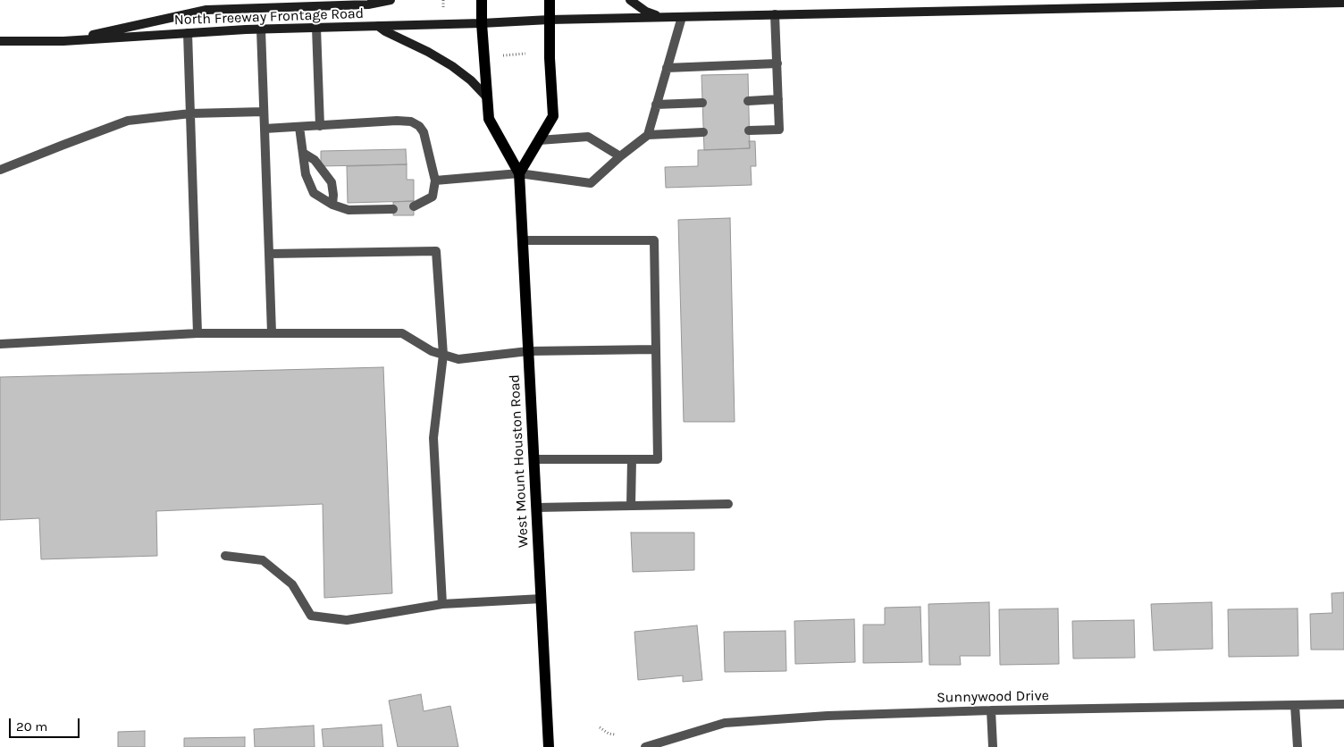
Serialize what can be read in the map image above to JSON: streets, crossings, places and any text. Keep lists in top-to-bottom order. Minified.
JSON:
{"streets":{"main road":["North Freeway Frontage Road","West Mount Houston Road"],"street":["Sunnywood Drive"]},"crossings":[["North Freeway Frontage Road","West Mount Houston Road"]],"scale_bar":"20 m"}
